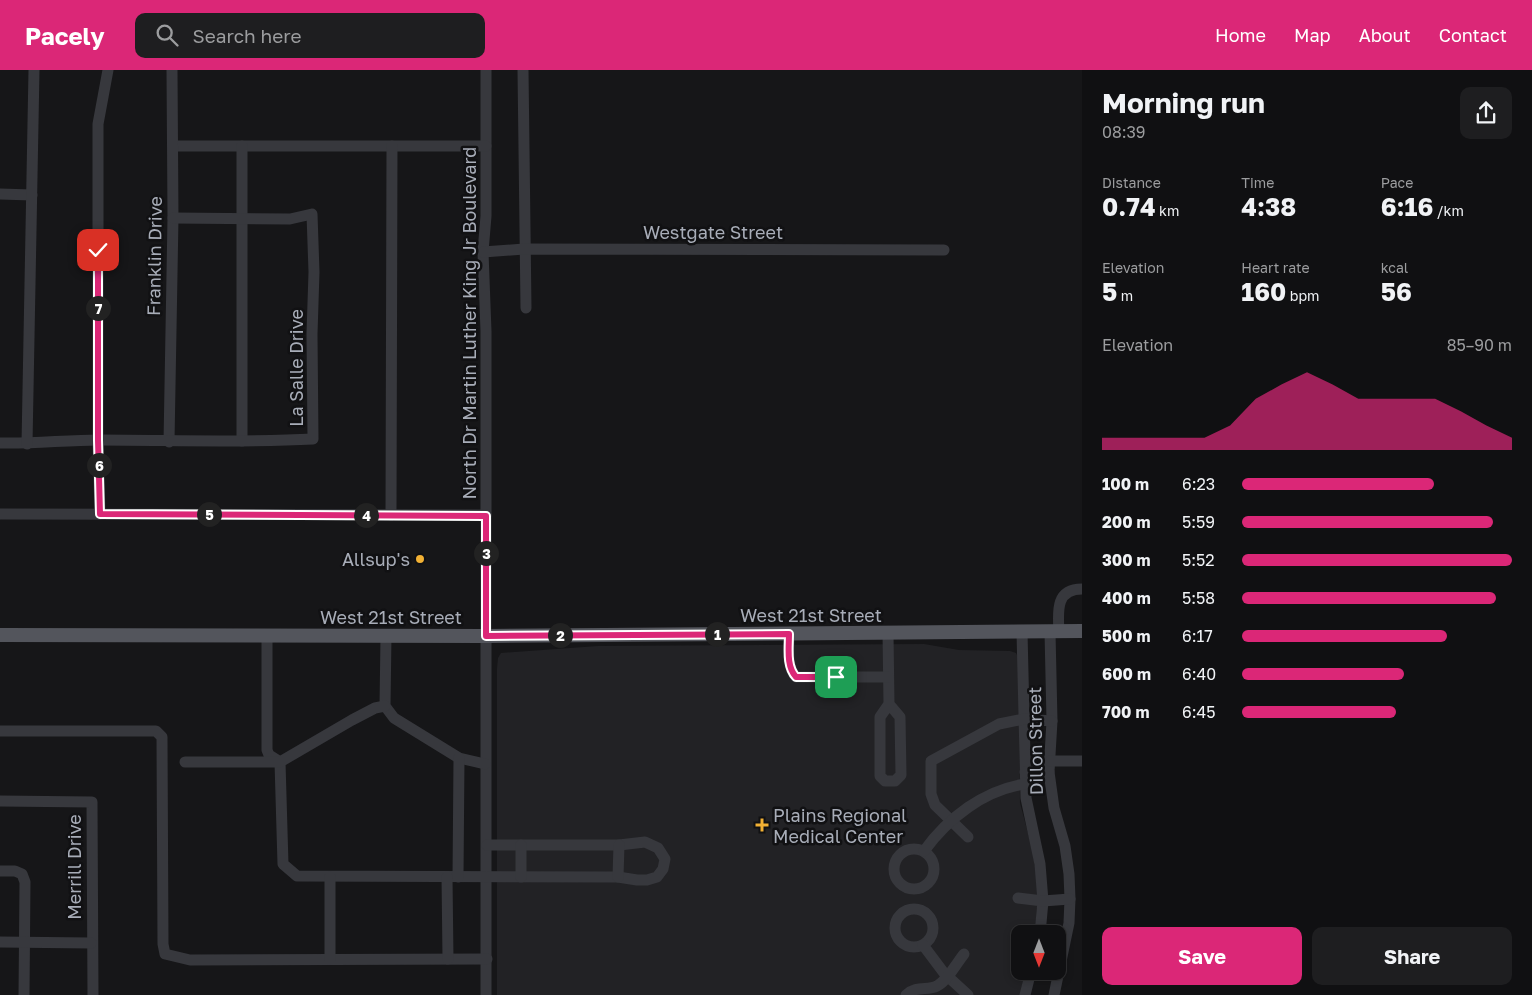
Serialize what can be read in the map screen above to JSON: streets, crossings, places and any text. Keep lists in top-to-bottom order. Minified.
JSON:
{"streets":{"main road":["West 21st Street"],"street":["Westgate Street","Franklin Drive","North Dr Martin Luther King Jr Boulevard","La Salle Drive","Dillon Street","Merrill Drive"]},"crossings":[["Westgate Street","North Dr Martin Luther King Jr Boulevard"],["Franklin Drive","La Salle Drive"],["North Dr Martin Luther King Jr Boulevard","West 21st Street"],["West 21st Street","Dillon Street"]],"places":{"other":["Allsup's"],"health":["Plains Regional Medical Center"]},"north":"bottom","page":{"header":"Pacely","search":"Search here","nav":["Home","Map","About","Contact"],"heading":["Morning run","08:39"],"stats":[["Distance","0.74 km"],["Time","4:38"],["Pace","6:16 /km"],["Elevation","5 m"],["Heart rate","160 bpm"],["kcal","56"]],"pins":["7","6","5","4","3","1","2"],"chart":["Elevation","85–90 m"],"list":[{"name":"100 m","note":"6:23"},{"name":"200 m","note":"5:59"},{"name":"300 m","note":"5:52"},{"name":"400 m","note":"5:58"},{"name":"500 m","note":"6:17"},{"name":"600 m","note":"6:40"},{"name":"700 m","note":"6:45"}],"buttons":["Save","Share"]}}
